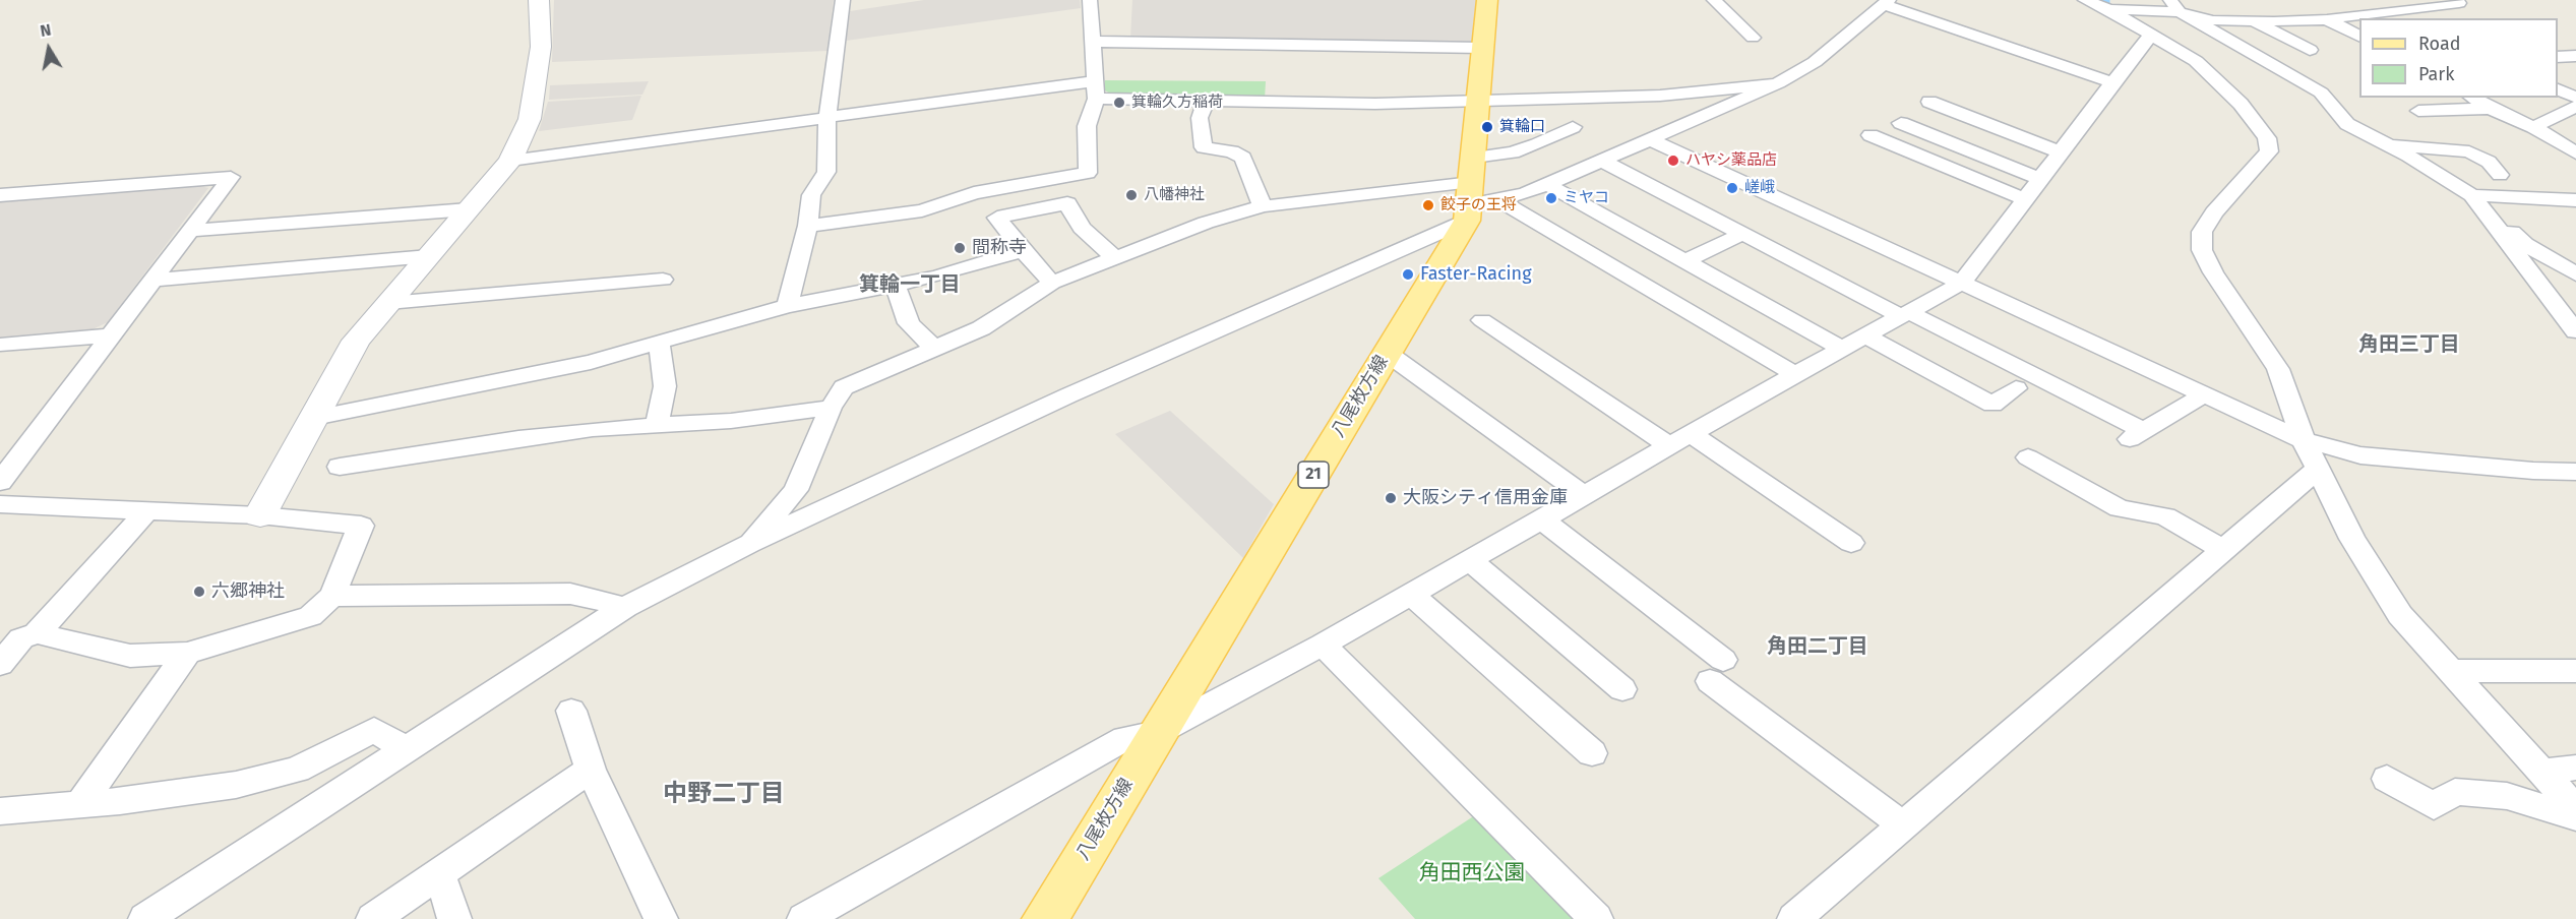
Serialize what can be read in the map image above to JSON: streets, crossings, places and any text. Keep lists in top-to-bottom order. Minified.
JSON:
{"streets":{"main road":["八尾枚方線","21"]},"districts":["箕輪一丁目","角田三丁目","角田二丁目","中野二丁目"],"parks":["角田西公園"],"places":["箕輪久方稲荷","箕輪口","ハヤシ薬品店","嵯峨","八幡神社","ミヤコ","餃子の王将","間称寺","Faster-Racing","大阪シティ信用金庫","六郷神社"],"legend":["Road","Park"],"north":"top"}
